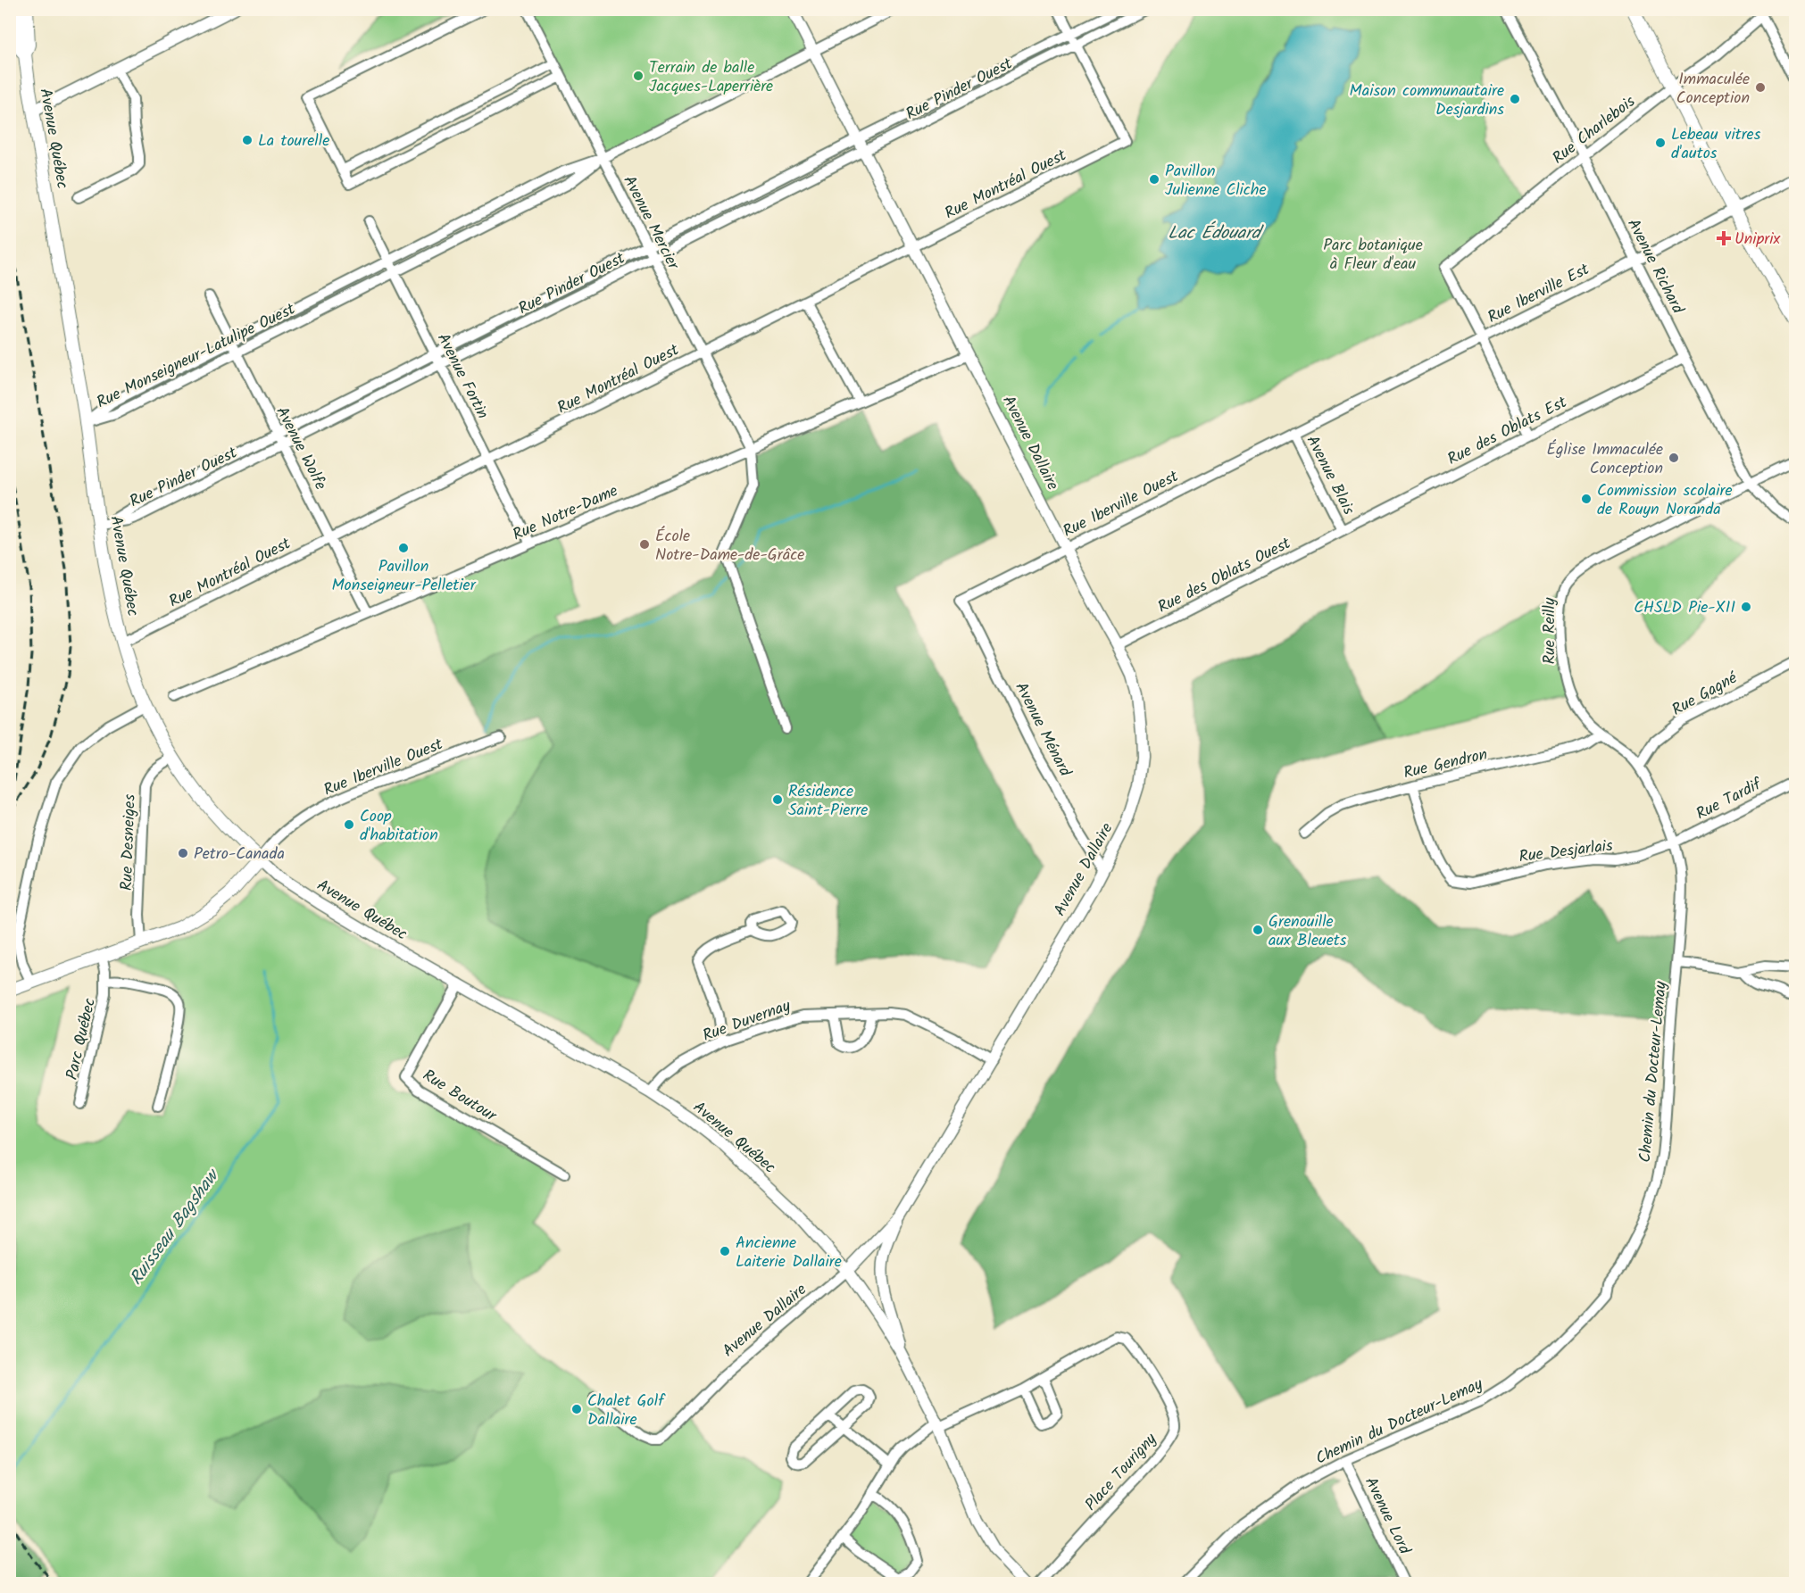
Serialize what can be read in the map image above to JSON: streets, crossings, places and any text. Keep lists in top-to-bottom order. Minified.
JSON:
{"streets":{"main road":["Avenue Québec"],"street":["Rue Pinder Ouest","Rue Charlebois","Rue Montréal Ouest","Avenue Mercier","Avenue Richard","Rue Iberville Est","Rue Monseigneur-Latulipe Ouest","Avenue Fortin","Rue des Oblats Est","Avenue Dallaire","Avenue Wolfe","Avenue Blais","Rue Iberville Ouest","Rue Notre-Dame","Rue des Oblats Ouest","Rue Reilly","Rue Gagné","Avenue Ménard","Rue Gendron","Rue Tardif","Rue Desneiges","Rue Desjarlais","Rue Duvernay","Parc Québec","Chemin du Docteur-Lemay","Rue Boutour","Place Tourigny","Avenue Lord"]},"crossings":[["Rue Pinder Ouest","Avenue Québec"],["Rue Pinder Ouest","Rue Montréal Ouest"],["Rue Pinder Ouest","Avenue Mercier"],["Rue Pinder Ouest","Avenue Fortin"],["Rue Pinder Ouest","Avenue Dallaire"],["Rue Pinder Ouest","Avenue Wolfe"],["Rue Charlebois","Avenue Richard"],["Rue Charlebois","Rue Iberville Est"],["Avenue Québec","Rue Montréal Ouest"],["Avenue Québec","Rue Monseigneur-Latulipe Ouest"],["Avenue Québec","Avenue Dallaire"],["Avenue Québec","Rue Iberville Ouest"],["Avenue Québec","Rue Desneiges"],["Avenue Québec","Rue Duvernay"],["Avenue Québec","Rue Boutour"],["Avenue Québec","Place Tourigny"],["Rue Montréal Ouest","Avenue Mercier"],["Rue Montréal Ouest","Avenue Fortin"],["Rue Montréal Ouest","Avenue Dallaire"],["Rue Montréal Ouest","Avenue Wolfe"],["Avenue Mercier","Rue Monseigneur-Latulipe Ouest"],["Avenue Mercier","Rue Notre-Dame"],["Avenue Richard","Rue Iberville Est"],["Avenue Richard","Rue des Oblats Est"],["Avenue Richard","Rue Reilly"],["Rue Iberville Est","Avenue Blais"],["Rue Iberville Est","Rue Iberville Ouest"],["Rue Monseigneur-Latulipe Ouest","Avenue Fortin"],["Rue Monseigneur-Latulipe Ouest","Avenue Dallaire"],["Rue Monseigneur-Latulipe Ouest","Avenue Wolfe"],["Avenue Fortin","Rue Notre-Dame"],["Rue des Oblats Est","Avenue Blais"],["Rue des Oblats Est","Rue des Oblats Ouest"],["Avenue Dallaire","Rue Iberville Ouest"],["Avenue Dallaire","Rue Notre-Dame"],["Avenue Dallaire","Rue des Oblats Ouest"],["Avenue Dallaire","Avenue Ménard"],["Avenue Dallaire","Rue Duvernay"],["Avenue Wolfe","Rue Notre-Dame"],["Avenue Blais","Rue Iberville Ouest"],["Avenue Blais","Rue des Oblats Ouest"],["Rue Iberville Ouest","Avenue Ménard"],["Rue Reilly","Rue Gendron"],["Rue Reilly","Chemin du Docteur-Lemay"],["Rue Gagné","Chemin du Docteur-Lemay"],["Rue Gendron","Rue Desjarlais"],["Rue Gendron","Chemin du Docteur-Lemay"],["Rue Tardif","Rue Desjarlais"],["Rue Tardif","Chemin du Docteur-Lemay"],["Rue Desjarlais","Chemin du Docteur-Lemay"],["Chemin du Docteur-Lemay","Avenue Lord"]],"water":["Lac Édouard","Ruisseau Bagshaw"],"parks":["Parc botanique à Fleur d'eau"],"places":{"other":["Terrain de balle Jacques-Laperrière","Immaculée Conception","Maison communautaire Desjardins","La tourelle","Lebeau vitres d'autos","Pavillon Julienne Cliche","Église Immaculée Conception","Commission scolaire de Rouyn Noranda","École Notre-Dame-de-Grâce","Pavillon Monseigneur-Pelletier","CHSLD Pie-XII","Résidence Saint-Pierre","Coop d'habitation","Petro-Canada","Grenouille aux Bleuets","Ancienne Laiterie Dallaire","Chalet Golf Dallaire"],"health":["Uniprix"]}}
